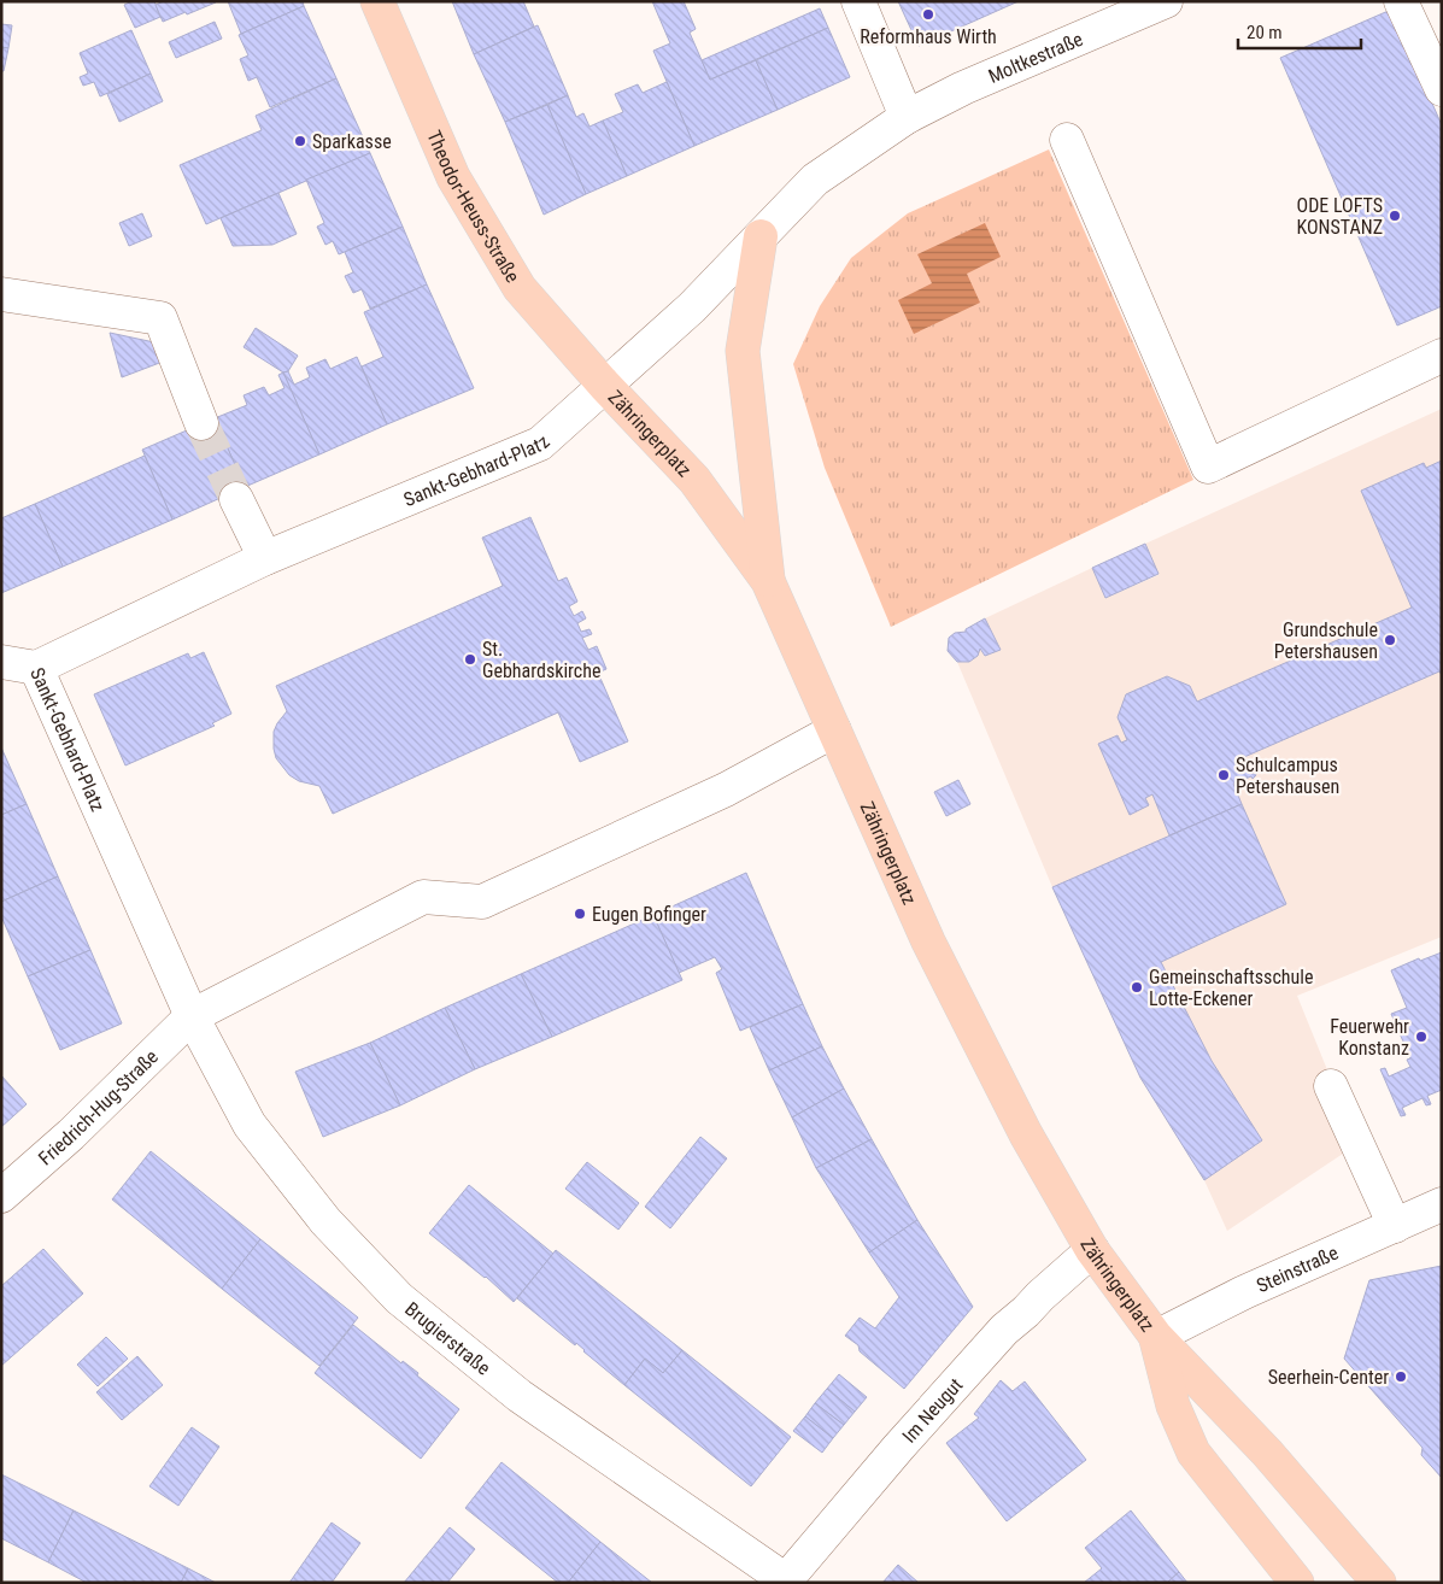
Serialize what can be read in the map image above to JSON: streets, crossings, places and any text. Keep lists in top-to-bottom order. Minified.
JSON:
{"streets":{"main road":["Theodor-Heuss-Straße","Zähringerplatz"],"street":["Moltkestraße","Sankt-Gebhard-Platz","Friedrich-Hug-Straße","Steinstraße","Brugierstraße","Im Neugut"]},"crossings":[["Moltkestraße","Sankt-Gebhard-Platz"],["Theodor-Heuss-Straße","Zähringerplatz"],["Theodor-Heuss-Straße","Sankt-Gebhard-Platz"],["Zähringerplatz","Sankt-Gebhard-Platz"],["Zähringerplatz","Steinstraße"],["Zähringerplatz","Im Neugut"],["Sankt-Gebhard-Platz","Friedrich-Hug-Straße"],["Sankt-Gebhard-Platz","Brugierstraße"],["Friedrich-Hug-Straße","Brugierstraße"],["Brugierstraße","Im Neugut"]],"places":["Reformhaus Wirth","Sparkasse","ODE LOFTS KONSTANZ","Grundschule Petershausen","St. Gebhardskirche","Schulcampus Petershausen","Eugen Bofinger","Gemeinschaftsschule Lotte-Eckener","Feuerwehr Konstanz","Seerhein-Center"],"scale_bar":"20 m"}
